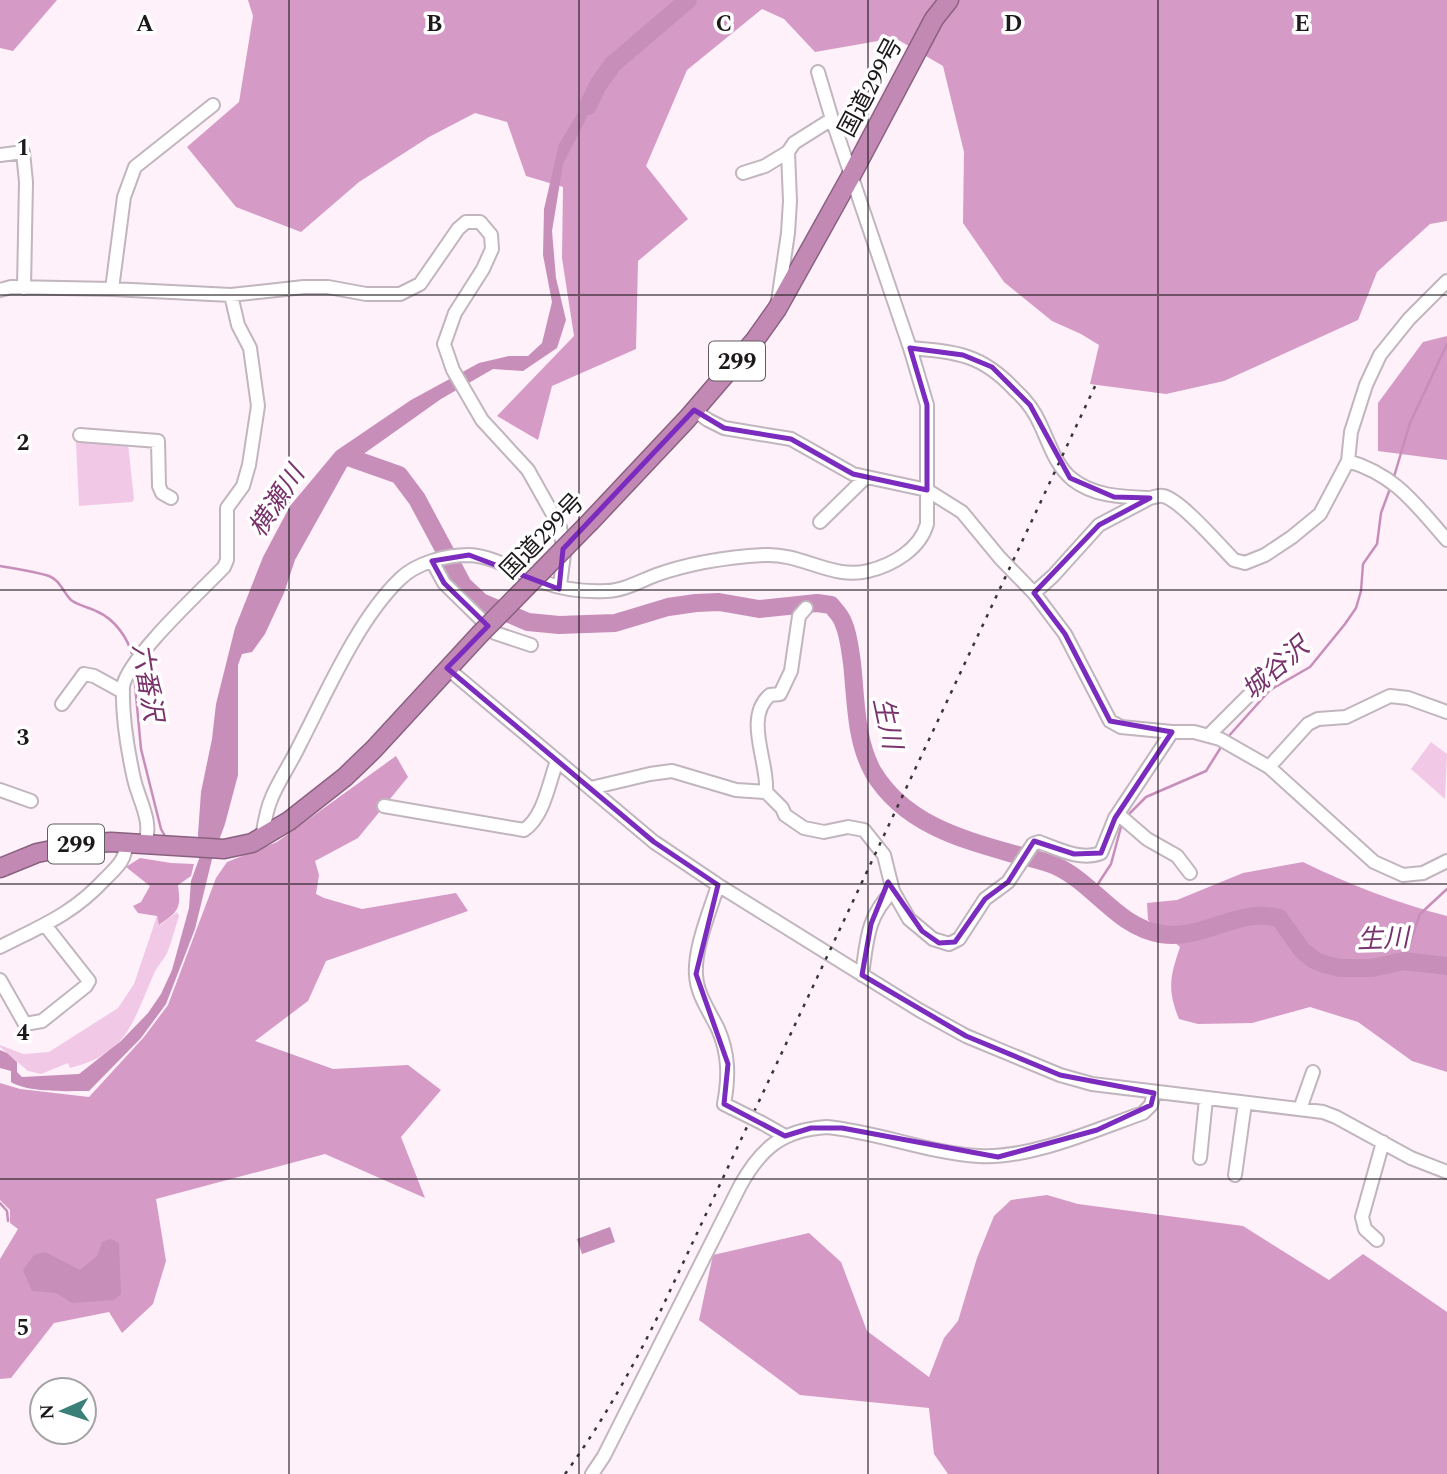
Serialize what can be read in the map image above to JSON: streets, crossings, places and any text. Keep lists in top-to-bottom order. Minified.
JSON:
{"streets":{"highway":["国道299号","299"]},"water":["横瀬川","城谷沢","六番沢","生川"],"north":"left","grid":{"columns":["A","B","C","D","E"],"rows":["1","2","3","4","5"]}}
